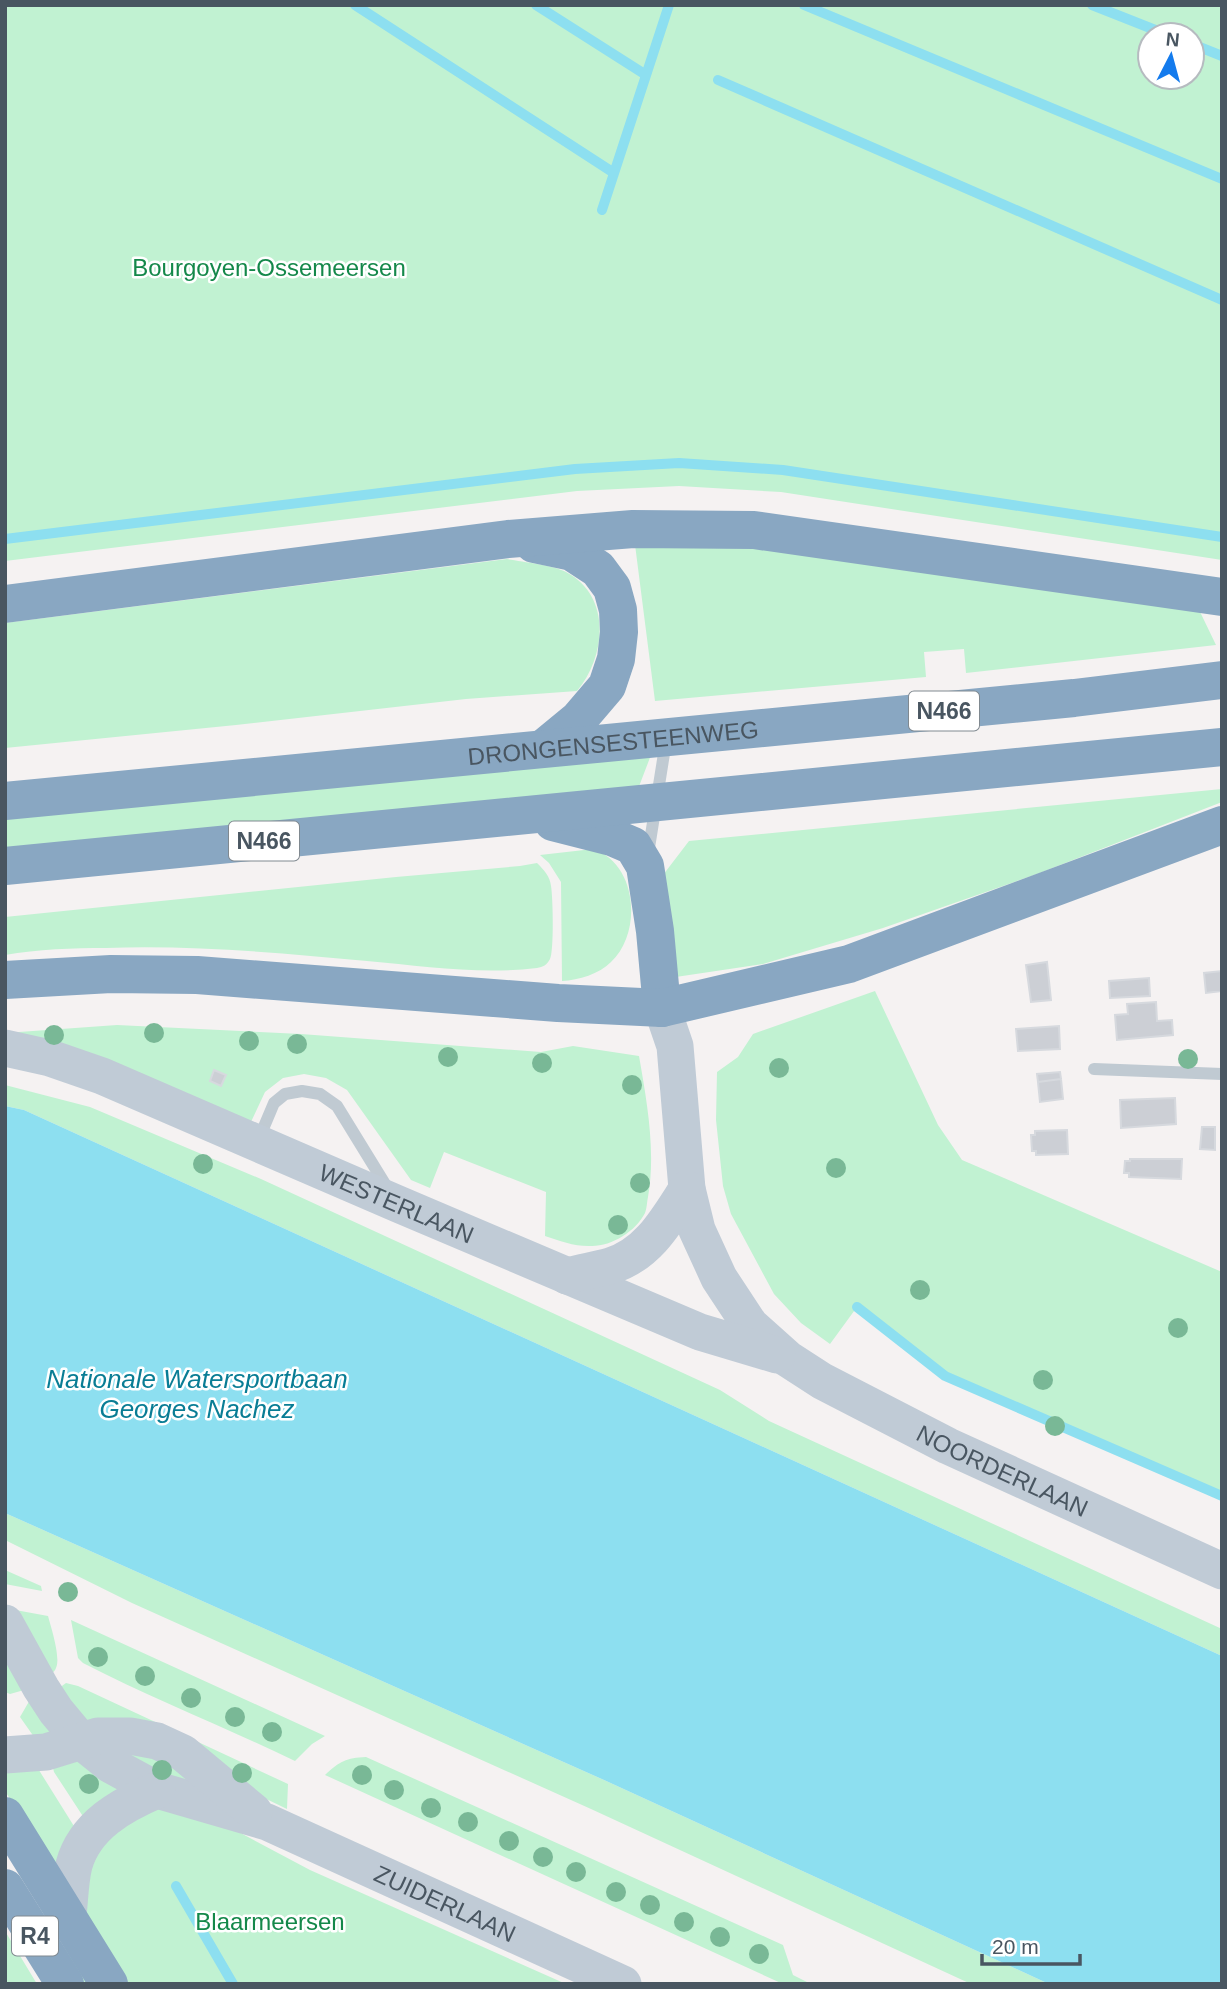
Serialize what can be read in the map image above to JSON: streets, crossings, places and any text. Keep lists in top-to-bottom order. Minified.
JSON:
{"streets":{"highway":["N466","DRONGENSESTEENWEG","R4"],"street":["WESTERLAAN","NOORDERLAAN","ZUIDERLAAN"]},"crossings":[["WESTERLAAN","NOORDERLAAN"]],"water":["Nationale Watersportbaan Georges Nachez"],"parks":["Bourgoyen-Ossemeersen","Blaarmeersen"],"scale_bar":"20 m","north":"top"}
